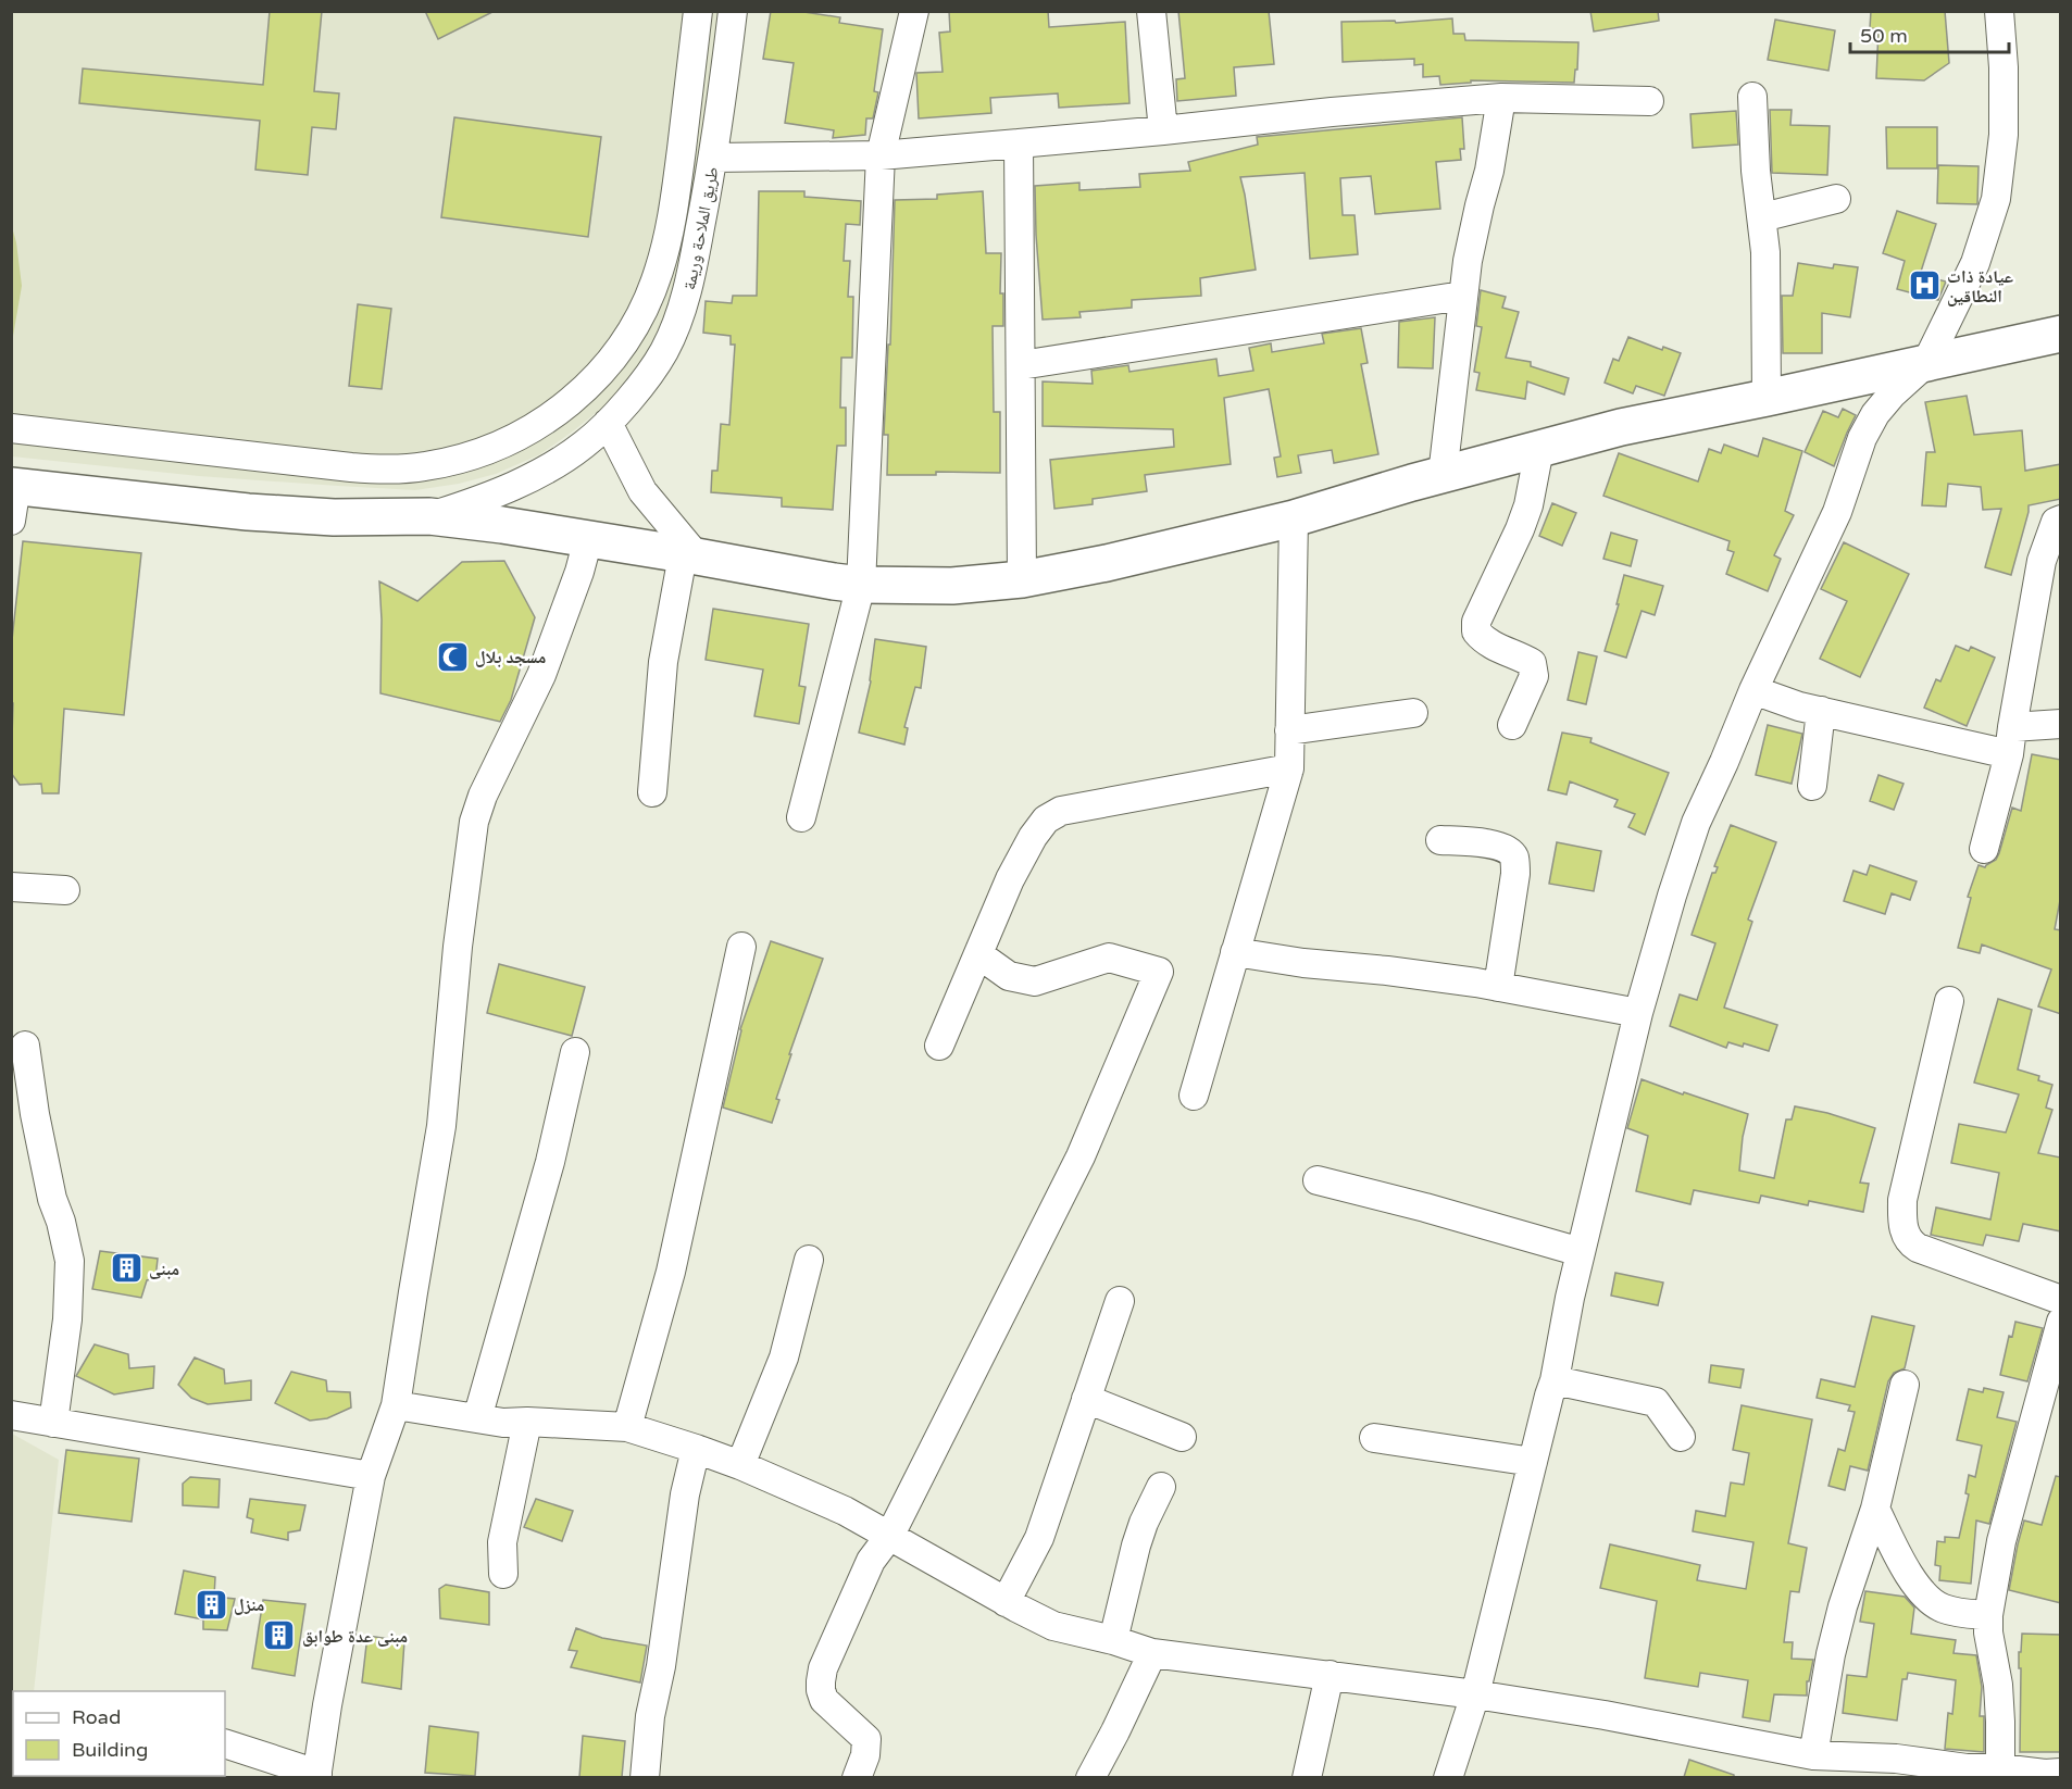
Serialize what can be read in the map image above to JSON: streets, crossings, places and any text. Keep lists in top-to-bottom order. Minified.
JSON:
{"streets":{"street":["طريق الملاحة وريمة"]},"places":{"hospital":["عيادة ذات النطاقين"],"mosque":["مسجد بلال"],"building":["مبنى","منزل","مبنى عدة طوابق"]},"legend":["Road","Building"],"scale_bar":"50 m"}
